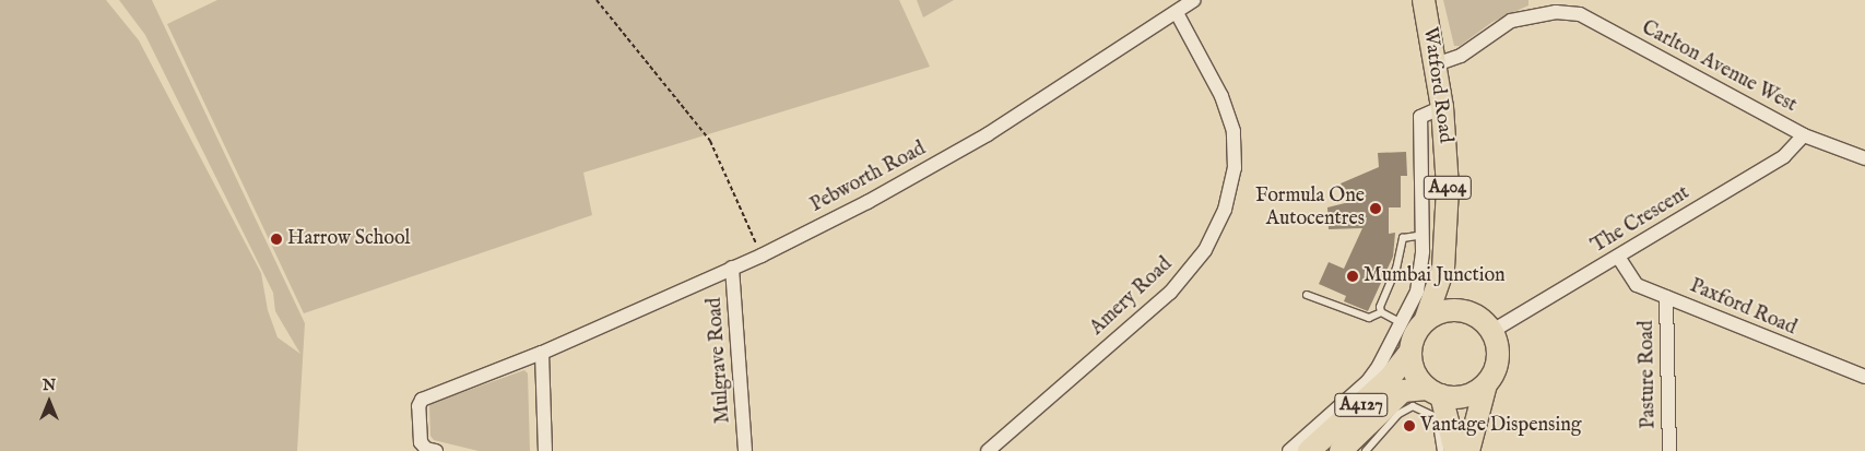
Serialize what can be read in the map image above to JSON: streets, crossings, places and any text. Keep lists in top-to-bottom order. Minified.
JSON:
{"streets":{"main road":["Watford Road","A404","A4127"],"street":["Carlton Avenue West","Pebworth Road","The Crescent","Amery Road","Paxford Road","Mulgrave Road","Pasture Road"]},"crossings":[["Carlton Avenue West","Watford Road"],["Carlton Avenue West","The Crescent"],["Watford Road","The Crescent"],["Watford Road","A4127"],["Pebworth Road","Amery Road"],["Pebworth Road","Mulgrave Road"],["The Crescent","Paxford Road"],["The Crescent","A4127"],["Paxford Road","Pasture Road"]],"places":["Formula One Autocentres","Harrow School","Mumbai Junction","Vantage Dispensing"],"north":"top"}
